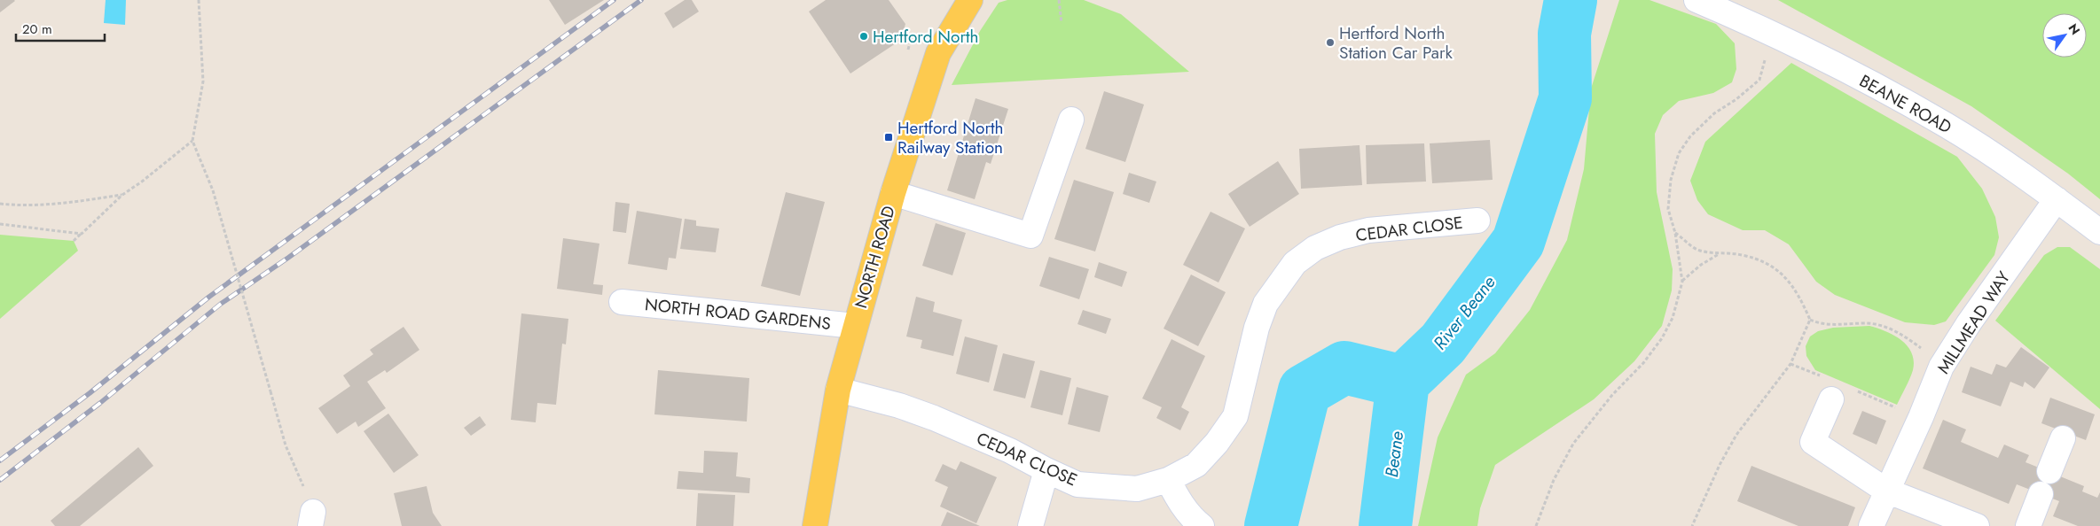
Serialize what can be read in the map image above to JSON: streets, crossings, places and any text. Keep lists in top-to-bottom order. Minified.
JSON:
{"streets":{"main road":["NORTH ROAD"],"street":["BEANE ROAD","CEDAR CLOSE","NORTH ROAD GARDENS","MILLMEAD WAY"]},"crossings":[["BEANE ROAD","MILLMEAD WAY"],["CEDAR CLOSE","NORTH ROAD"],["NORTH ROAD","NORTH ROAD GARDENS"]],"water":["River Beane","Beane"],"places":{"other":["Hertford North","Hertford North Station Car Park"],"transit":["Hertford North Railway Station"]},"scale_bar":"20 m","north":"top right"}
